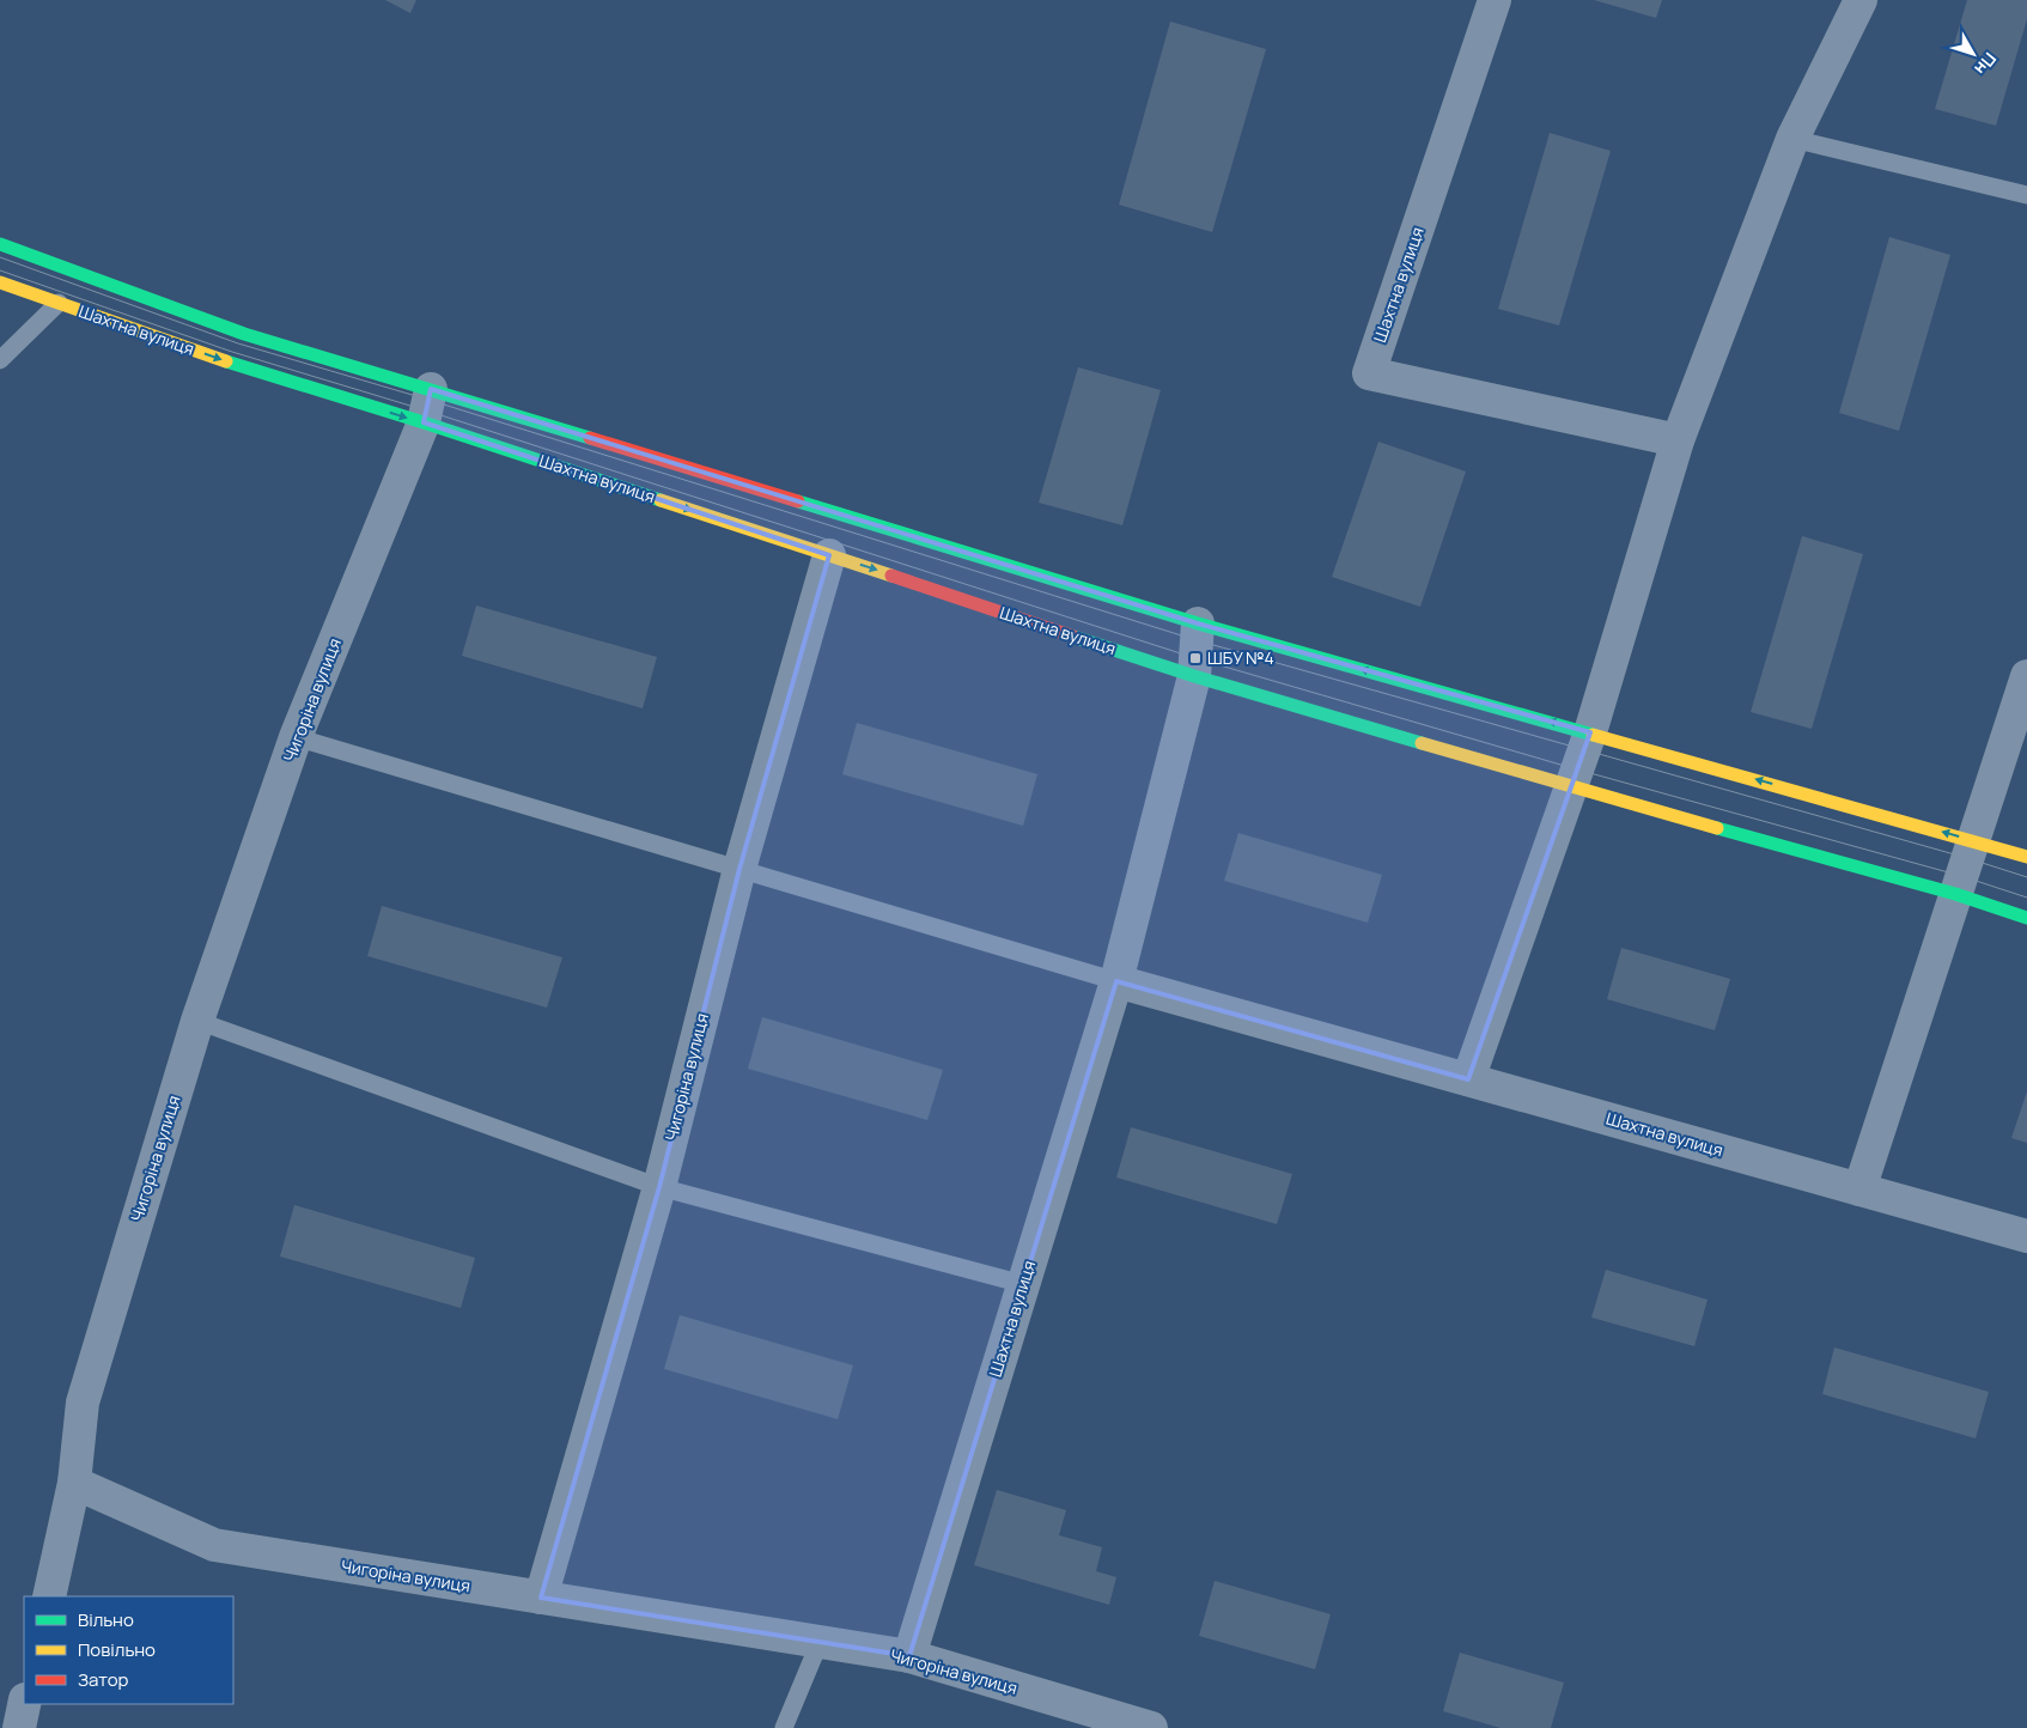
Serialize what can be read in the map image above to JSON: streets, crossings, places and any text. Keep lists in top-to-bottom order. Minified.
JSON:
{"streets":{"main road":["Шахтна вулиця"],"street":["Чигоріна вулиця"]},"crossings":[["Шахтна вулиця","Чигоріна вулиця"]],"places":{"transit":["ШБУ №4"]},"legend":["Вільно","Повільно","Затор"],"north":"bottom right"}
